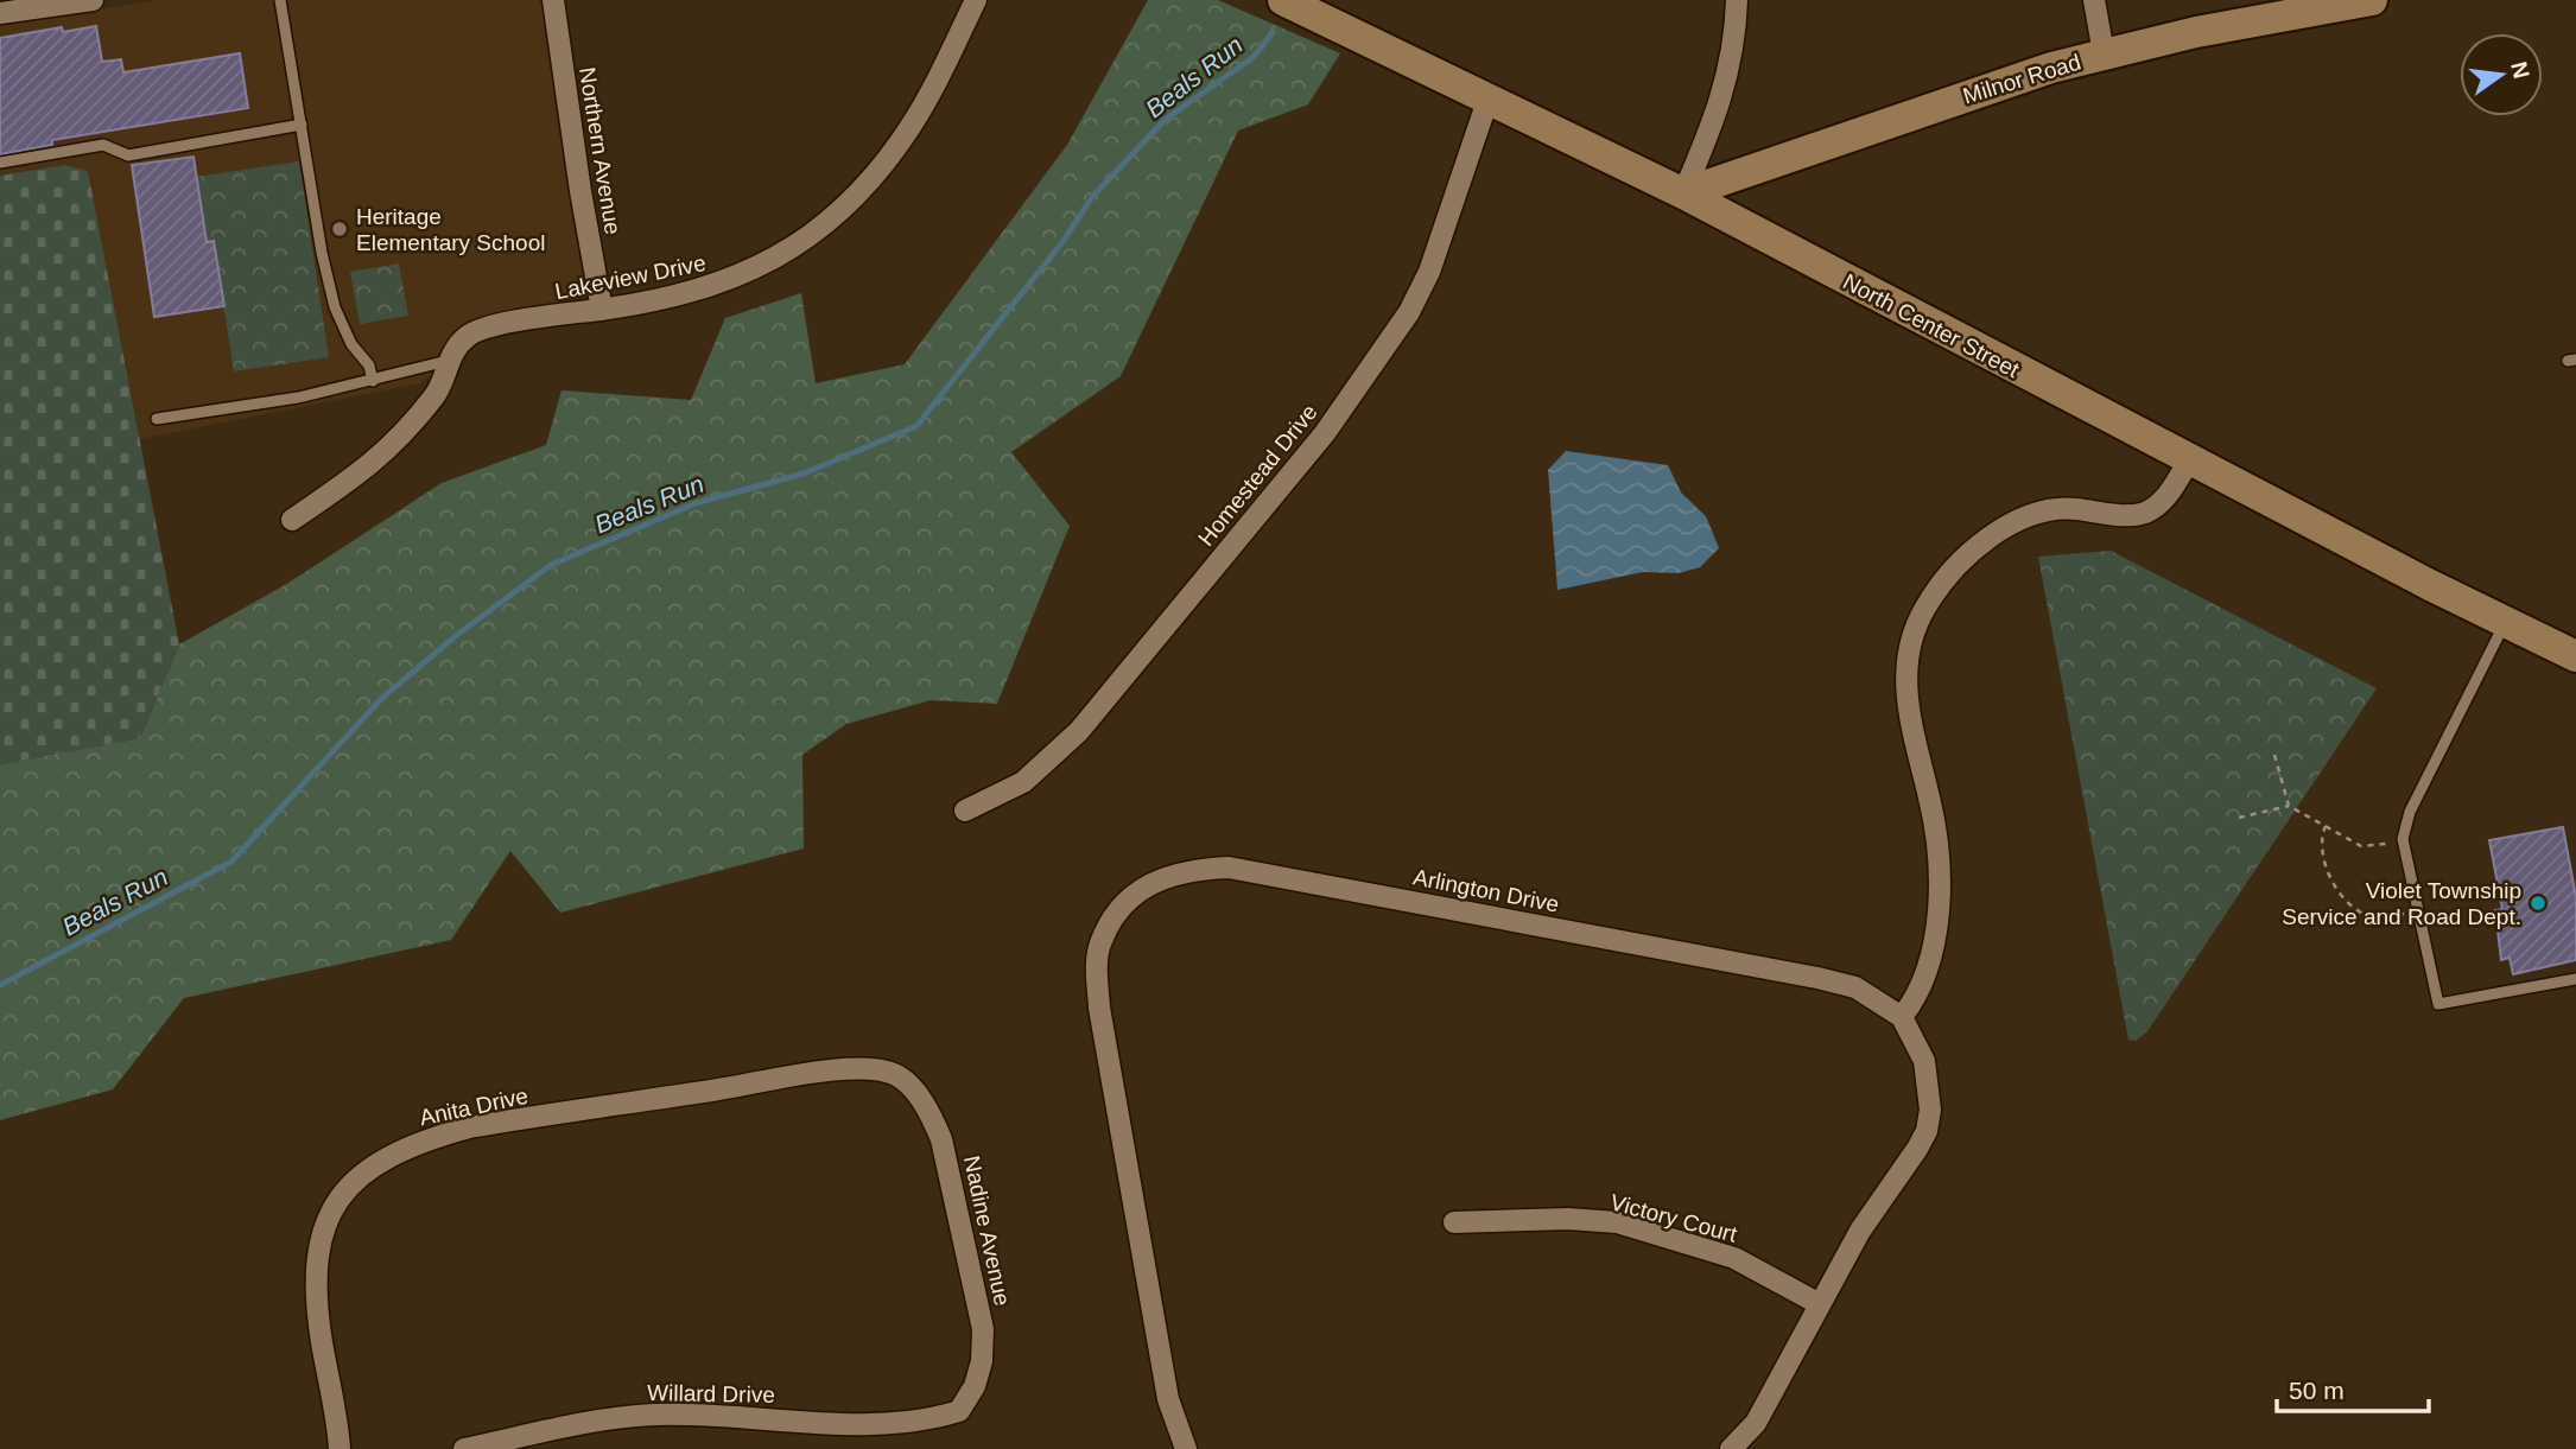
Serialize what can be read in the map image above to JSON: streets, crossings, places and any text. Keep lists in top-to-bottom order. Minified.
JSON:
{"streets":{"main road":["Milnor Road","North Center Street"],"street":["Northern Avenue","Lakeview Drive","Homestead Drive","Arlington Drive","Anita Drive","Victory Court","Nadine Avenue","Willard Drive"]},"crossings":[["Milnor Road","North Center Street"],["Northern Avenue","Lakeview Drive"],["North Center Street","Homestead Drive"],["Arlington Drive","Victory Court"],["Anita Drive","Nadine Avenue"],["Nadine Avenue","Willard Drive"]],"water":["Beals Run"],"places":["Heritage Elementary School","Violet Township Service and Road Dept."],"scale_bar":"50 m","north":"right"}
